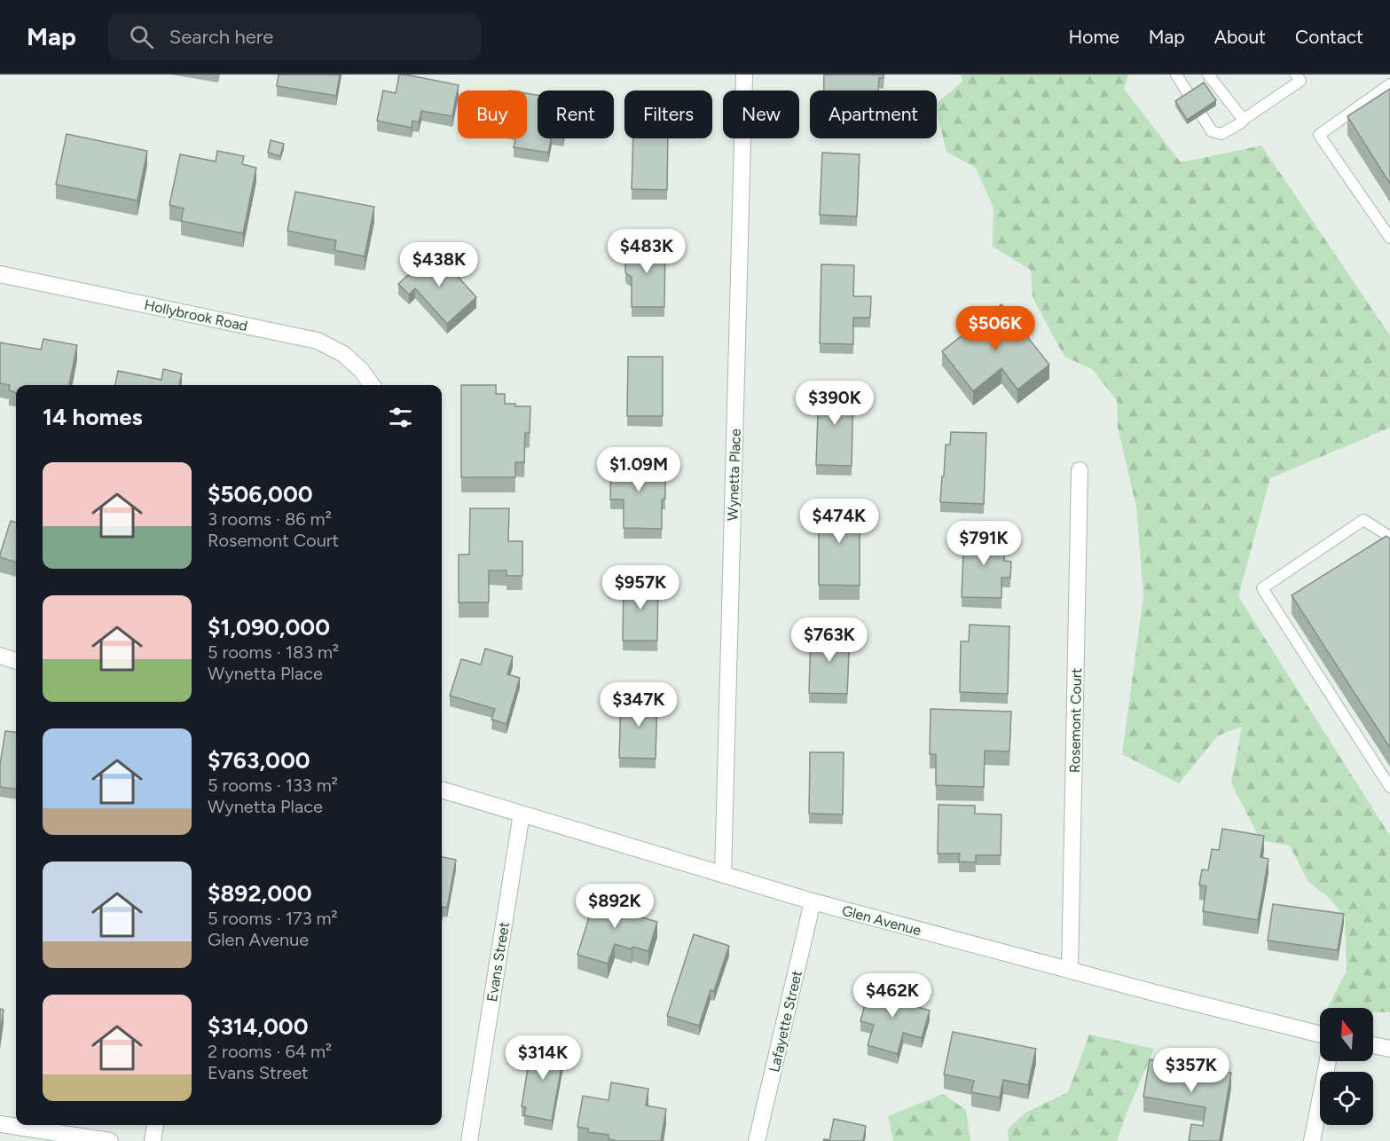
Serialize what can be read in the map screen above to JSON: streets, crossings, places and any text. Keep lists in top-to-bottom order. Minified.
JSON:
{"streets":{"street":["Hollybrook Road","Wynetta Place","Rosemont Court","Glen Avenue","Evans Street","Lafayette Street"]},"crossings":[["Wynetta Place","Glen Avenue"],["Rosemont Court","Glen Avenue"],["Glen Avenue","Evans Street"],["Glen Avenue","Lafayette Street"]],"north":"top","page":{"header":"Map","search":"Search here","nav":["Home","Map","About","Contact"],"chip":["Buy","Rent","Filters","New","Apartment"],"price":["$483K","$438K","$506K","$390K","$1.09M","$474K","$791K","$957K","$763K","$347K","$892K","$462K","$314K","$357K"],"heading":"14 homes","list":[{"name":"$506,000","note":"3 rooms · 86 m² · Rosemont Court"},{"name":"$1,090,000","note":"5 rooms · 183 m² · Wynetta Place"},{"name":"$763,000","note":"5 rooms · 133 m² · Wynetta Place"},{"name":"$892,000","note":"5 rooms · 173 m² · Glen Avenue"},{"name":"$314,000","note":"2 rooms · 64 m² · Evans Street"}]}}
